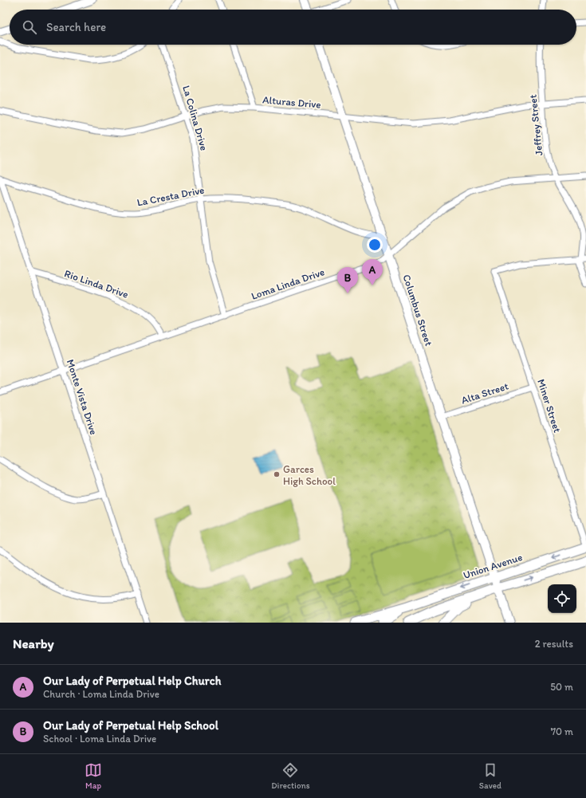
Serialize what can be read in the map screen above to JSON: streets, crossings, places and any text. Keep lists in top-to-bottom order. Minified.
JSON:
{"streets":{"main road":["Columbus Street","Union Avenue"],"street":["Alturas Drive","La Colina Drive","Jeffrey Street","La Cresta Drive","Rio Linda Drive","Loma Linda Drive","Alta Street","Monte Vista Drive","Miner Street"]},"crossings":[["Alturas Drive","La Colina Drive"],["Alturas Drive","Jeffrey Street"],["Alturas Drive","Columbus Street"],["La Colina Drive","La Cresta Drive"],["La Colina Drive","Loma Linda Drive"],["Jeffrey Street","Loma Linda Drive"],["Jeffrey Street","Miner Street"],["La Cresta Drive","Columbus Street"],["La Cresta Drive","Monte Vista Drive"],["Rio Linda Drive","Loma Linda Drive"],["Rio Linda Drive","Monte Vista Drive"],["Loma Linda Drive","Columbus Street"],["Loma Linda Drive","Monte Vista Drive"],["Columbus Street","Alta Street"],["Columbus Street","Union Avenue"],["Alta Street","Miner Street"],["Miner Street","Union Avenue"]],"places":["Garces High School"],"page":{"search":"Search here","pins":["A","B"],"heading":["Nearby","2 results"],"list":[{"mark":"A","name":"Our Lady of Perpetual Help Church","note":"Church · Loma Linda Drive","value":"50 m"},{"mark":"B","name":"Our Lady of Perpetual Help School","note":"School · Loma Linda Drive","value":"70 m"}],"nav":["Map","Directions","Saved"]}}
